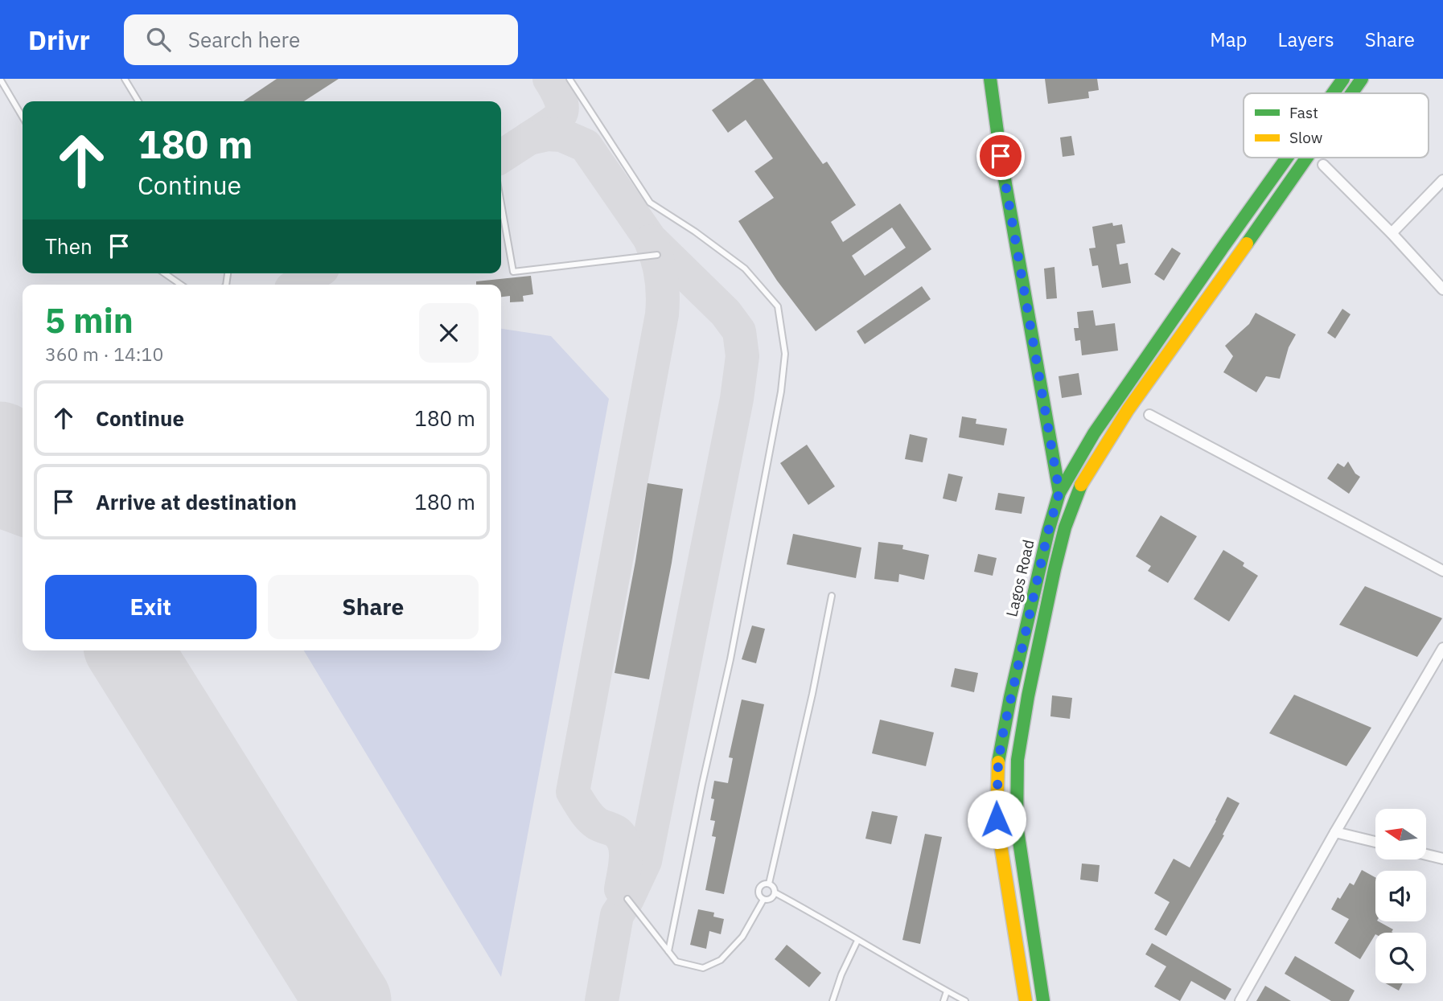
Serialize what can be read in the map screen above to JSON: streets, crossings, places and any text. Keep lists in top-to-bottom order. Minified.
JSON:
{"streets":{"main road":["Lagos Road"]},"legend":["Fast","Slow"],"north":"left","page":{"header":"Drivr","search":"Search here","nav":["Map","Layers","Share"],"turn":["180 m","Continue"],"then":"Then","heading":["5 min","360 m · 14:10"],"list":[{"name":"Continue","value":"180 m"},{"name":"Arrive at destination","value":"180 m"}],"buttons":["Exit","Share"]}}
